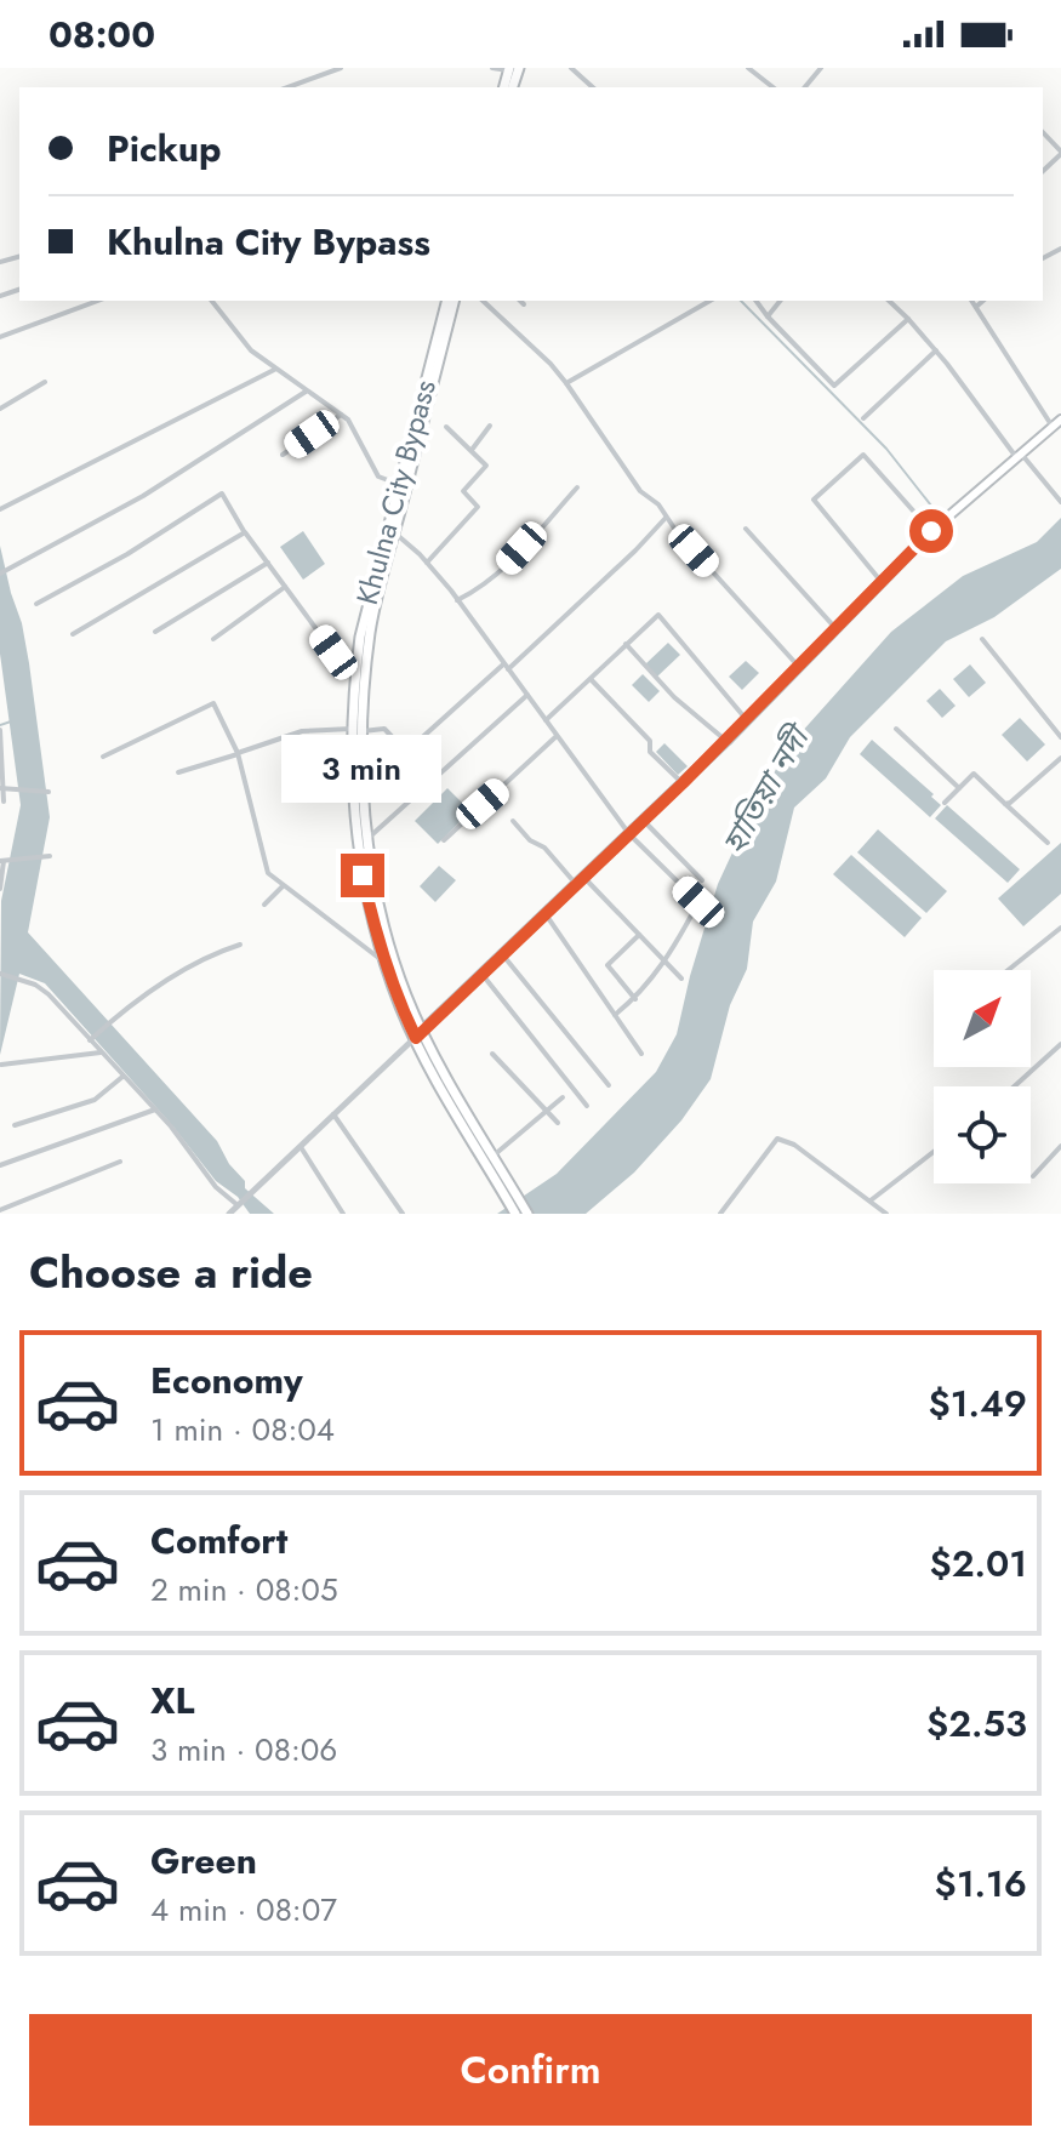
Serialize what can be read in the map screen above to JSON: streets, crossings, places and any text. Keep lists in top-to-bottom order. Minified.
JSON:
{"streets":{"highway":["Khulna City Bypass"]},"water":["হাতিয়া নদী"],"north":"top right","page":{"status":"08:00","banner":["Pickup","Khulna City Bypass"],"bubble":"3 min","heading":"Choose a ride","list":[{"name":"Economy","note":"1 min · 08:04","value":"$1.49"},{"name":"Comfort","note":"2 min · 08:05","value":"$2.01"},{"name":"XL","note":"3 min · 08:06","value":"$2.53"},{"name":"Green","note":"4 min · 08:07","value":"$1.16"}],"buttons":"Confirm"}}
